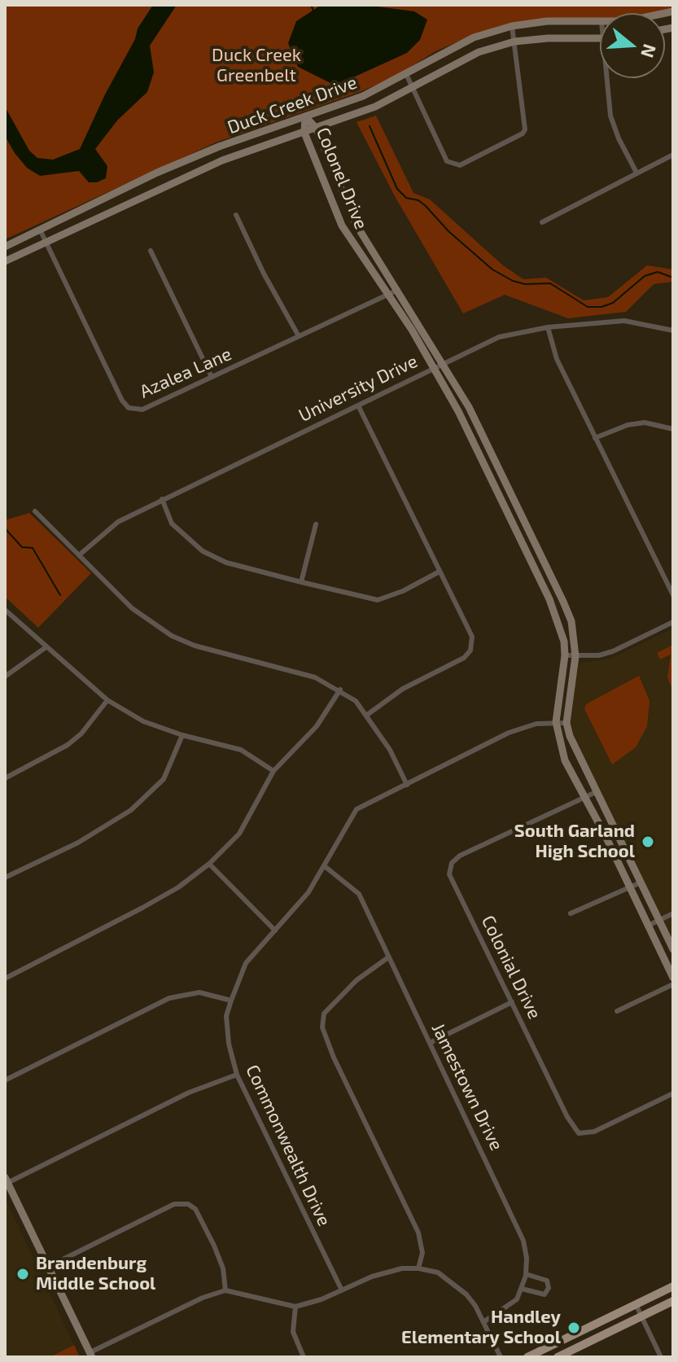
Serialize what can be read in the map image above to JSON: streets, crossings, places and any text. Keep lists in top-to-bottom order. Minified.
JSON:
{"streets":{"street":["Duck Creek Drive","Colonel Drive","Azalea Lane","University Drive","Colonial Drive","Jamestown Drive","Commonwealth Drive"]},"crossings":[["Duck Creek Drive","Colonel Drive"],["Duck Creek Drive","Azalea Lane"],["Colonel Drive","Azalea Lane"],["Colonel Drive","University Drive"],["Colonel Drive","Colonial Drive"],["Colonel Drive","Commonwealth Drive"],["Jamestown Drive","Commonwealth Drive"]],"parks":["Duck Creek Greenbelt"],"places":["South Garland High School","Brandenburg Middle School","Handley Elementary School"],"north":"right"}
